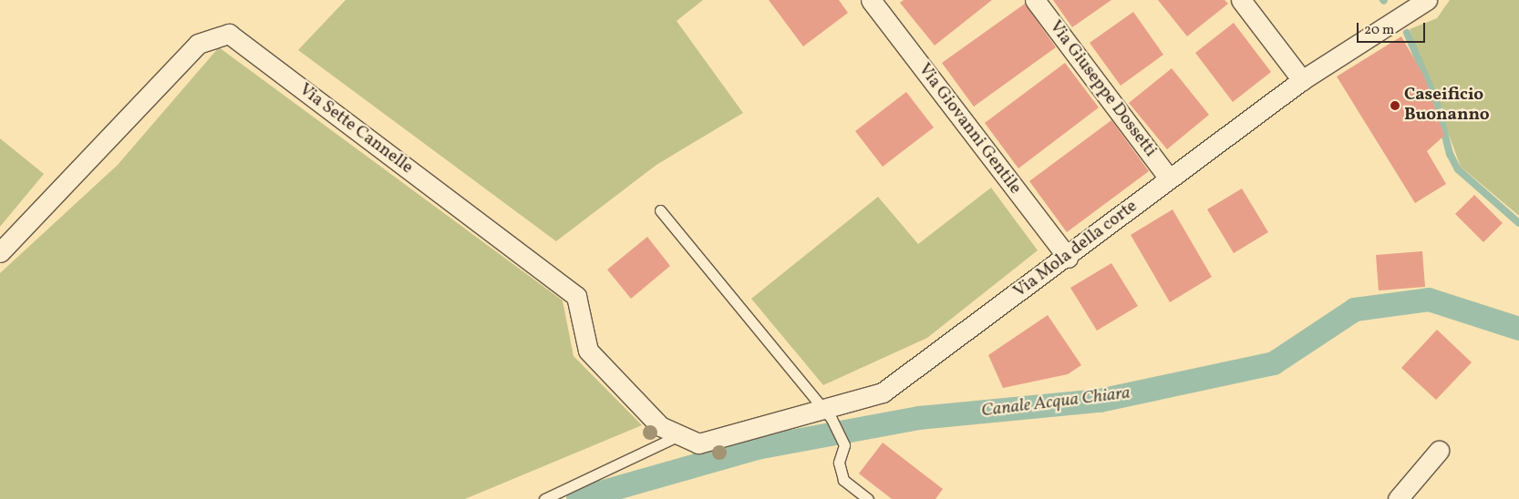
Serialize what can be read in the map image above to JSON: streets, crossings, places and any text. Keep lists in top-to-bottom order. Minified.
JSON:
{"streets":{"street":["Via Giuseppe Dossetti","Via Sette Cannelle","Via Giovanni Gentile","Via Mola della corte"]},"crossings":[["Via Giuseppe Dossetti","Via Mola della corte"],["Via Sette Cannelle","Via Mola della corte"],["Via Giovanni Gentile","Via Mola della corte"]],"water":["Canale Acqua Chiara"],"places":["Caseificio Buonanno"],"scale_bar":"20 m"}
